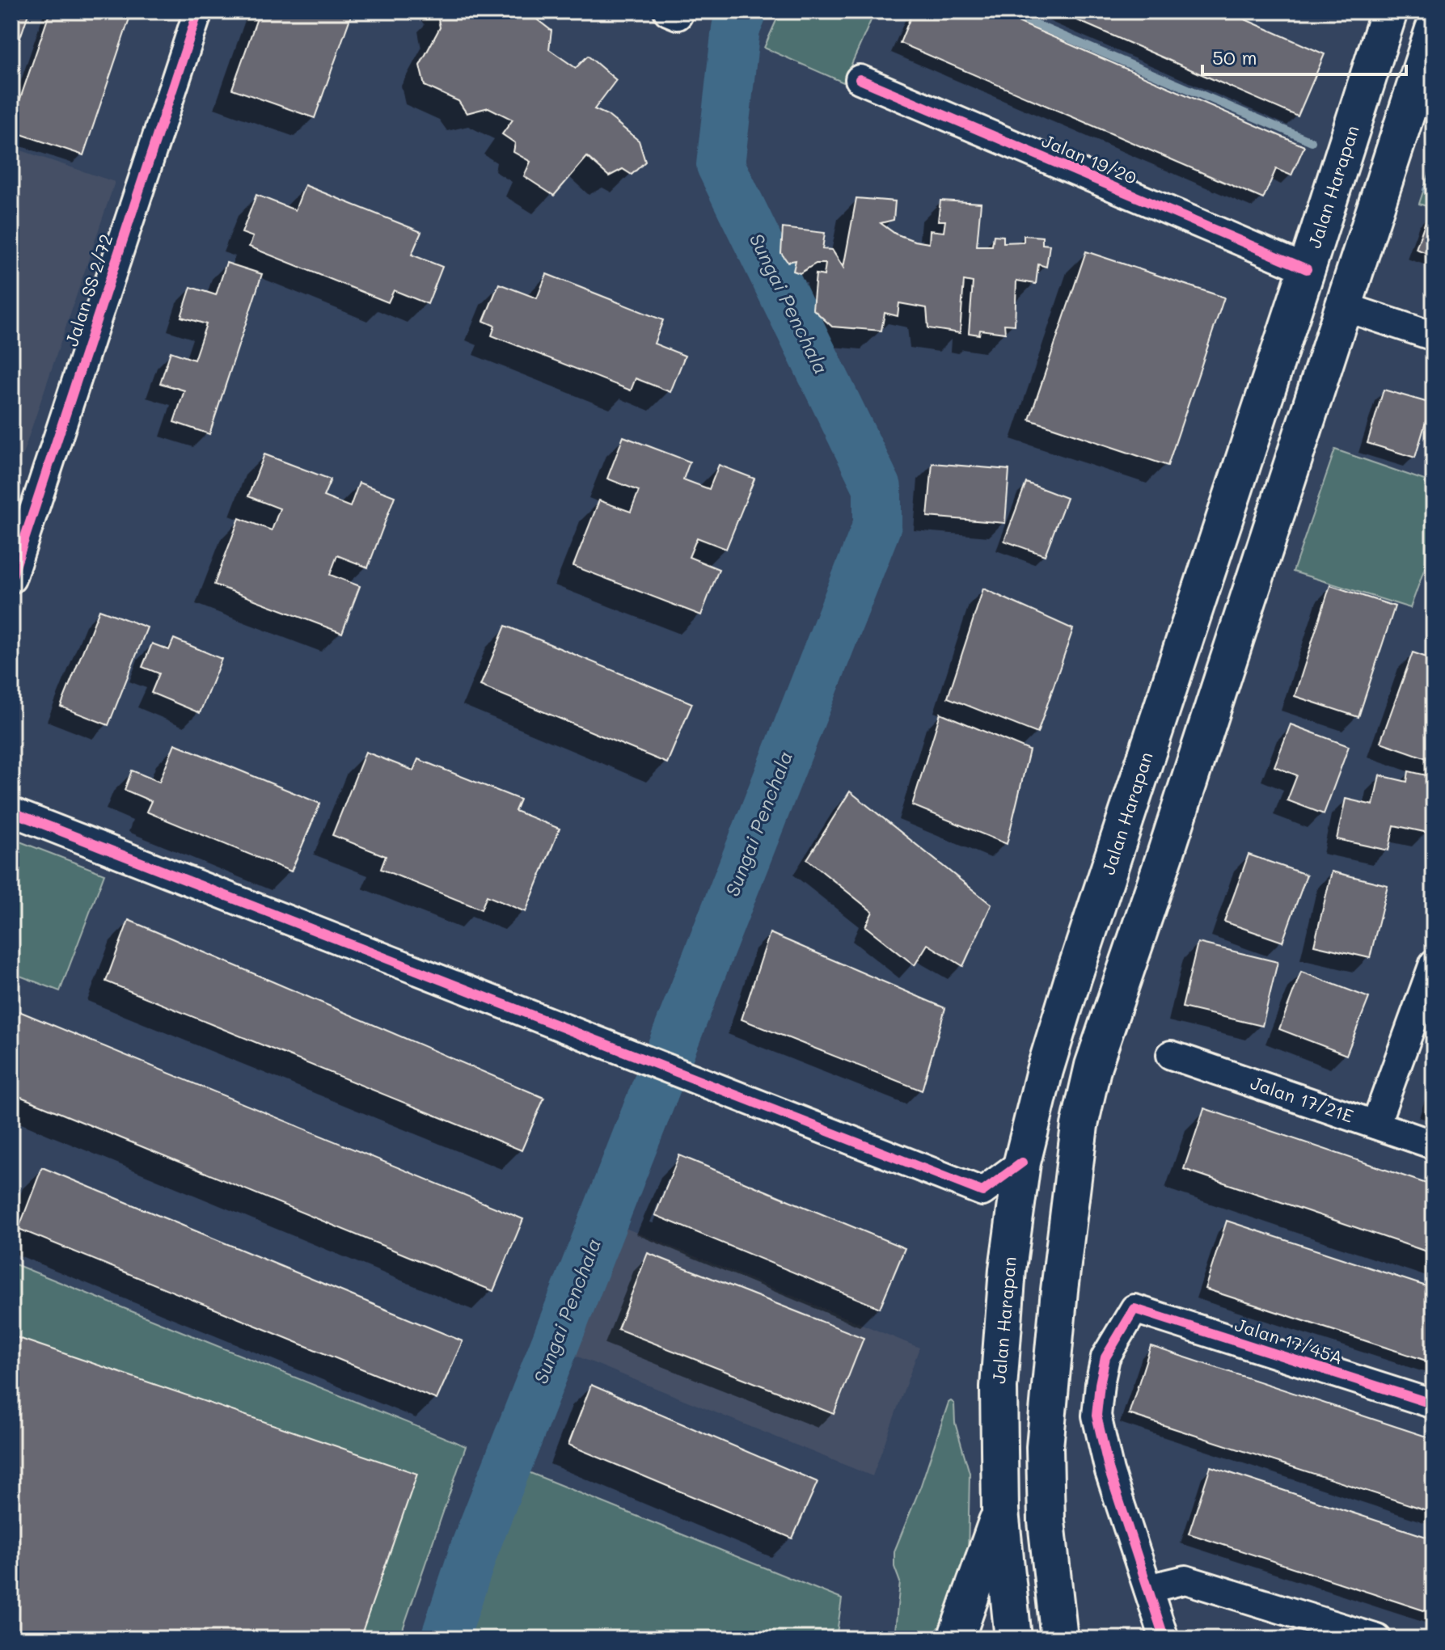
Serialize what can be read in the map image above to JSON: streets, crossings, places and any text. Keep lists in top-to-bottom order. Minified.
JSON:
{"streets":{"main road":["Jalan Harapan"],"street":["Jalan 19/20","Jalan SS 2/72","Jalan 17/21E","Jalan 17/45A"]},"crossings":[["Jalan 19/20","Jalan Harapan"]],"water":["Sungai Penchala"],"scale_bar":"50 m"}
